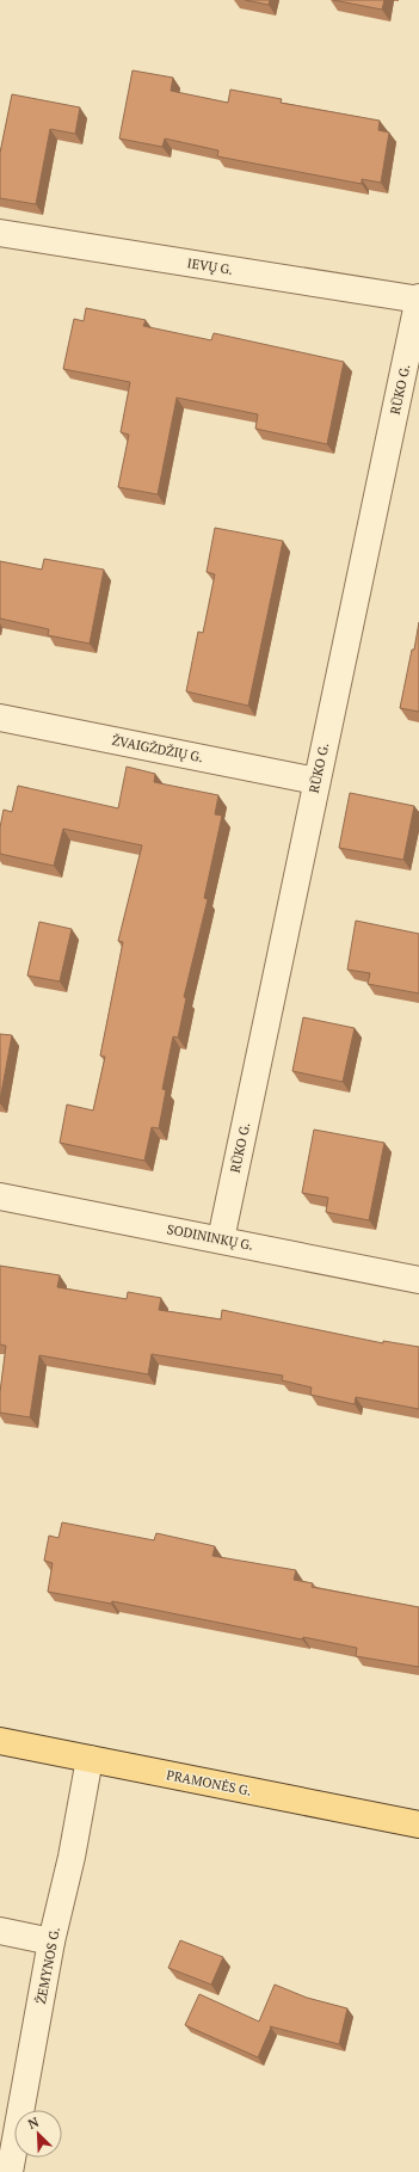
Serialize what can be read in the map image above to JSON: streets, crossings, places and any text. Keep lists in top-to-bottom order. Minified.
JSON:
{"streets":{"main road":["PRAMONĖS G."],"street":["IEVŲ G.","RŪKO G.","ŽVAIGŽDŽIŲ G.","SODININKŲ G.","ŽEMYNOS G."]},"crossings":[["IEVŲ G.","RŪKO G."],["RŪKO G.","ŽVAIGŽDŽIŲ G."],["RŪKO G.","SODININKŲ G."],["PRAMONĖS G.","ŽEMYNOS G."]],"north":"top left"}
